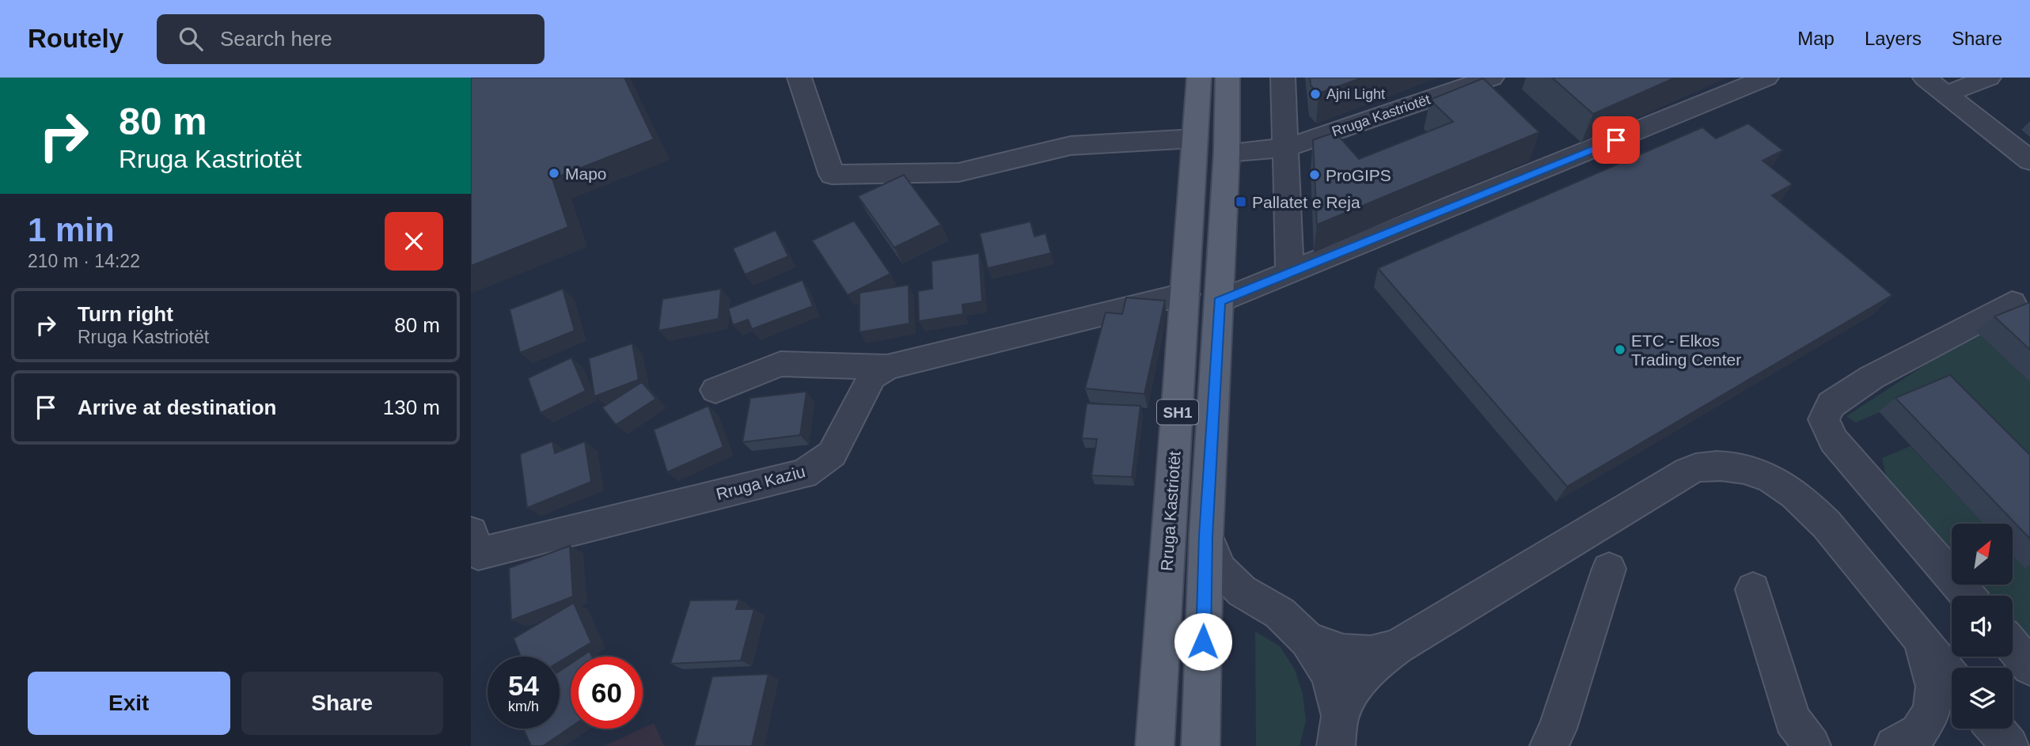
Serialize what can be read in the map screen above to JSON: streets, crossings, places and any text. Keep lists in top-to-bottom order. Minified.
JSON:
{"streets":{"main road":["Rruga Kastriotët","SH1"],"street":["Rruga Kaziu"]},"crossings":[["Rruga Kastriotët","SH1"],["Rruga Kastriotët","Rruga Kaziu"]],"places":{"other":["Ajni Light","Mapo","ProGIPS","ETC - Elkos Trading Center"],"transit":["Pallatet e Reja"]},"north":"top right","page":{"header":"Routely","search":"Search here","nav":["Map","Layers","Share"],"turn":["80 m","Rruga Kastriotët"],"heading":["1 min","210 m · 14:22"],"list":[{"name":"Turn right","note":"Rruga Kastriotët","value":"80 m"},{"name":"Arrive at destination","value":"130 m"}],"speed":"54 km/h","limit":"60","buttons":["Exit","Share"]}}
